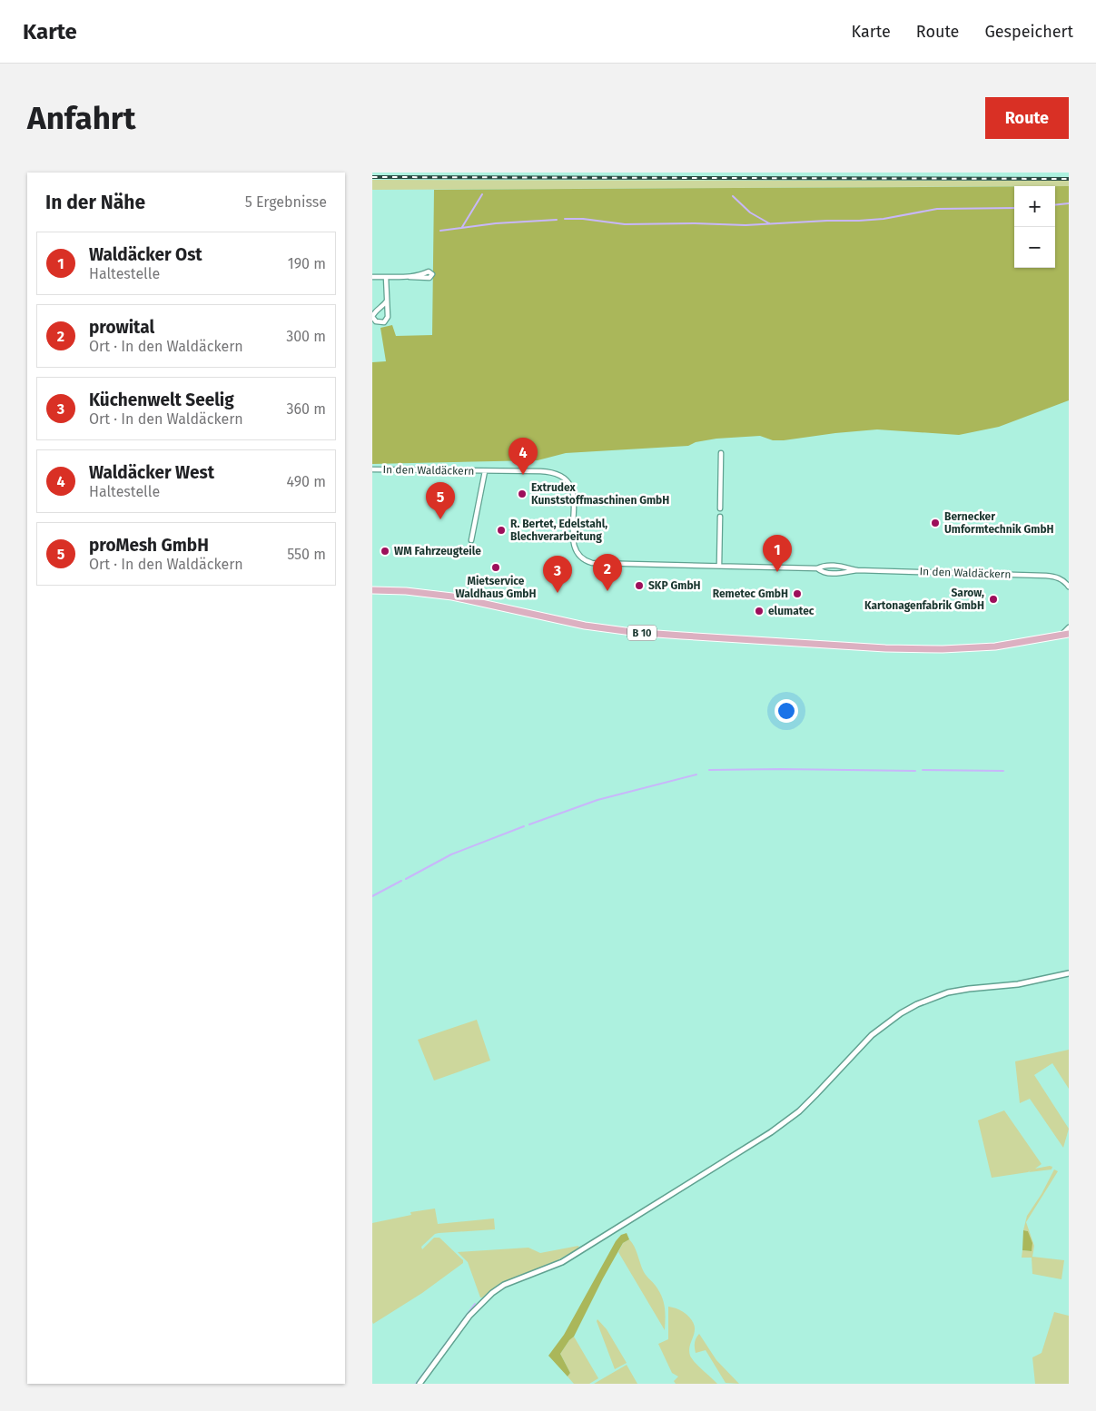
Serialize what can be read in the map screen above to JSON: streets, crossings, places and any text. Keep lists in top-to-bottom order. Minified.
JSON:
{"streets":{"main road":["B 10"],"street":["In den Waldäckern"]},"places":["Extrudex Kunststoffmaschinen GmbH","Bernecker Umformtechnik GmbH","R. Bertet, Edelstahl, Blechverarbeitung","WM Fahrzeugteile","Mietservice Waldhaus GmbH","SKP GmbH","Remetec GmbH","Sarow, Kartonagenfabrik GmbH","elumatec"],"page":{"header":"Karte","nav":["Karte","Route","Gespeichert"],"buttons":"Route","title":"Anfahrt","heading":["In der Nähe","5 Ergebnisse"],"map_buttons":["+","−"],"list":[{"mark":"1","name":"Waldäcker Ost","note":"Haltestelle","value":"190 m"},{"mark":"2","name":"prowital","note":"Ort · In den Waldäckern","value":"300 m"},{"mark":"3","name":"Küchenwelt Seelig","note":"Ort · In den Waldäckern","value":"360 m"},{"mark":"4","name":"Waldäcker West","note":"Haltestelle","value":"490 m"},{"mark":"5","name":"proMesh GmbH","note":"Ort · In den Waldäckern","value":"550 m"}],"pins":["4","5","1","2","3"]}}
